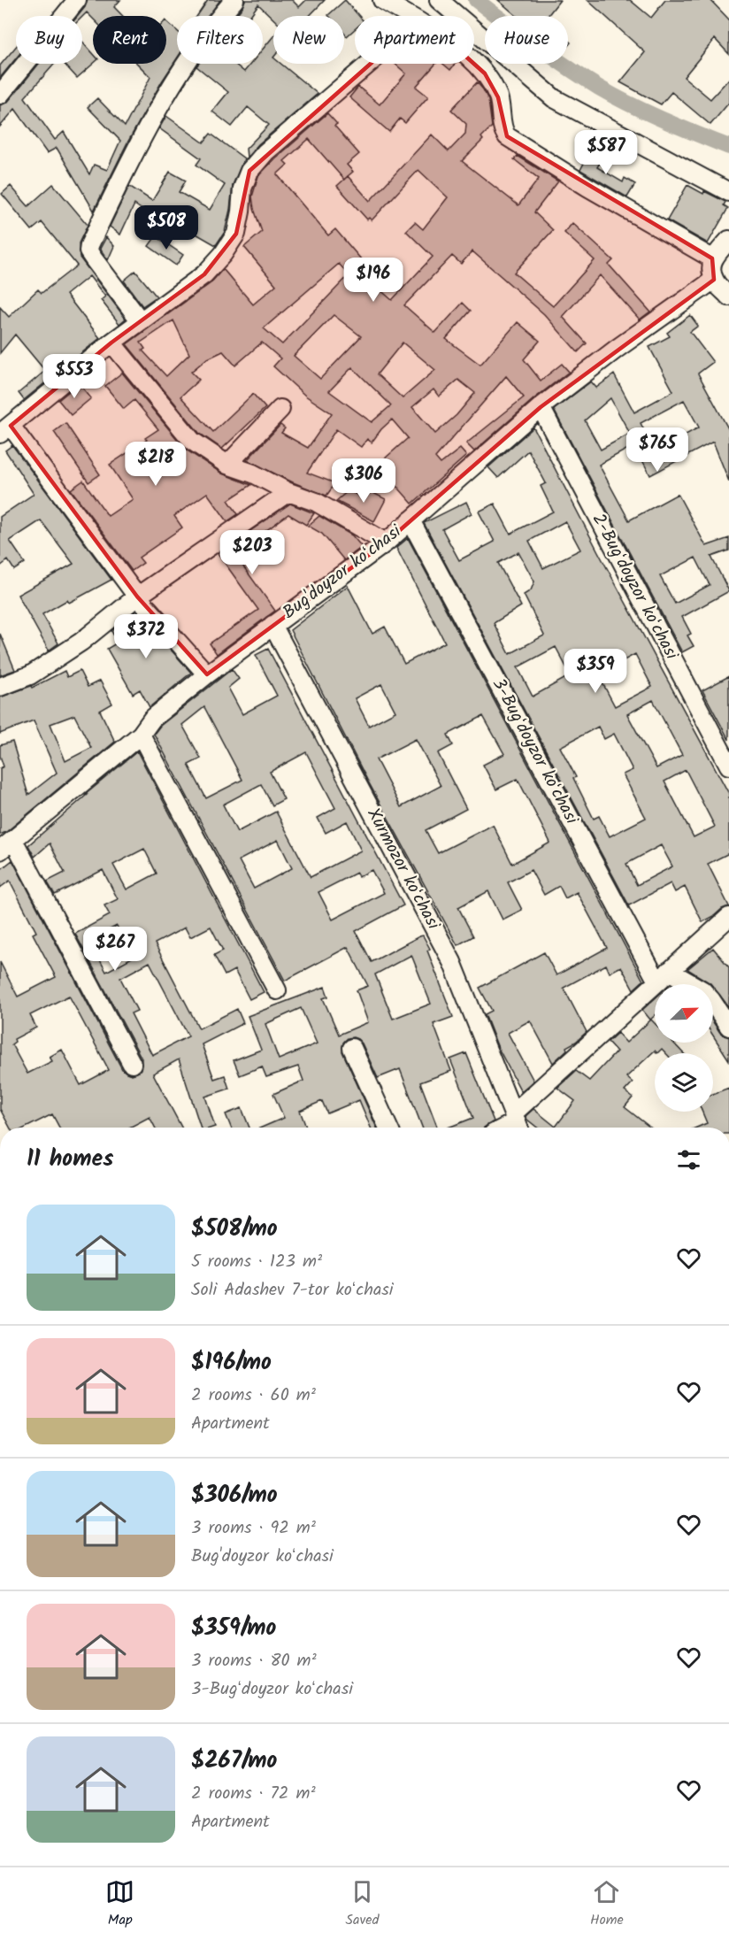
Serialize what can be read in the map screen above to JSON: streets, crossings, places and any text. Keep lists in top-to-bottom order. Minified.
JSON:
{"streets":{"street":["Bug'doyzor koʻchasi","2-Bugʻdoyzor koʻchasi","3-Bugʻdoyzor koʻchasi","Xurmozor koʻchasi"]},"crossings":[["Bug'doyzor koʻchasi","2-Bugʻdoyzor koʻchasi"],["Bug'doyzor koʻchasi","3-Bugʻdoyzor koʻchasi"],["Bug'doyzor koʻchasi","Xurmozor koʻchasi"]],"north":"top right","page":{"chip":["Buy","Rent","Filters","New","Apartment","House"],"price":["$587","$508","$196","$553","$765","$218","$306","$203","$372","$359","$267"],"heading":"11 homes","list":[{"name":"$508/mo","note":"5 rooms · 123 m² · Soli Adashev 7-tor koʻchasi"},{"name":"$196/mo","note":"2 rooms · 60 m² · Apartment"},{"name":"$306/mo","note":"3 rooms · 92 m² · Bug'doyzor koʻchasi"},{"name":"$359/mo","note":"3 rooms · 80 m² · 3-Bugʻdoyzor koʻchasi"},{"name":"$267/mo","note":"2 rooms · 72 m² · Apartment"}],"tabs":["Map","Saved","Home"]}}
